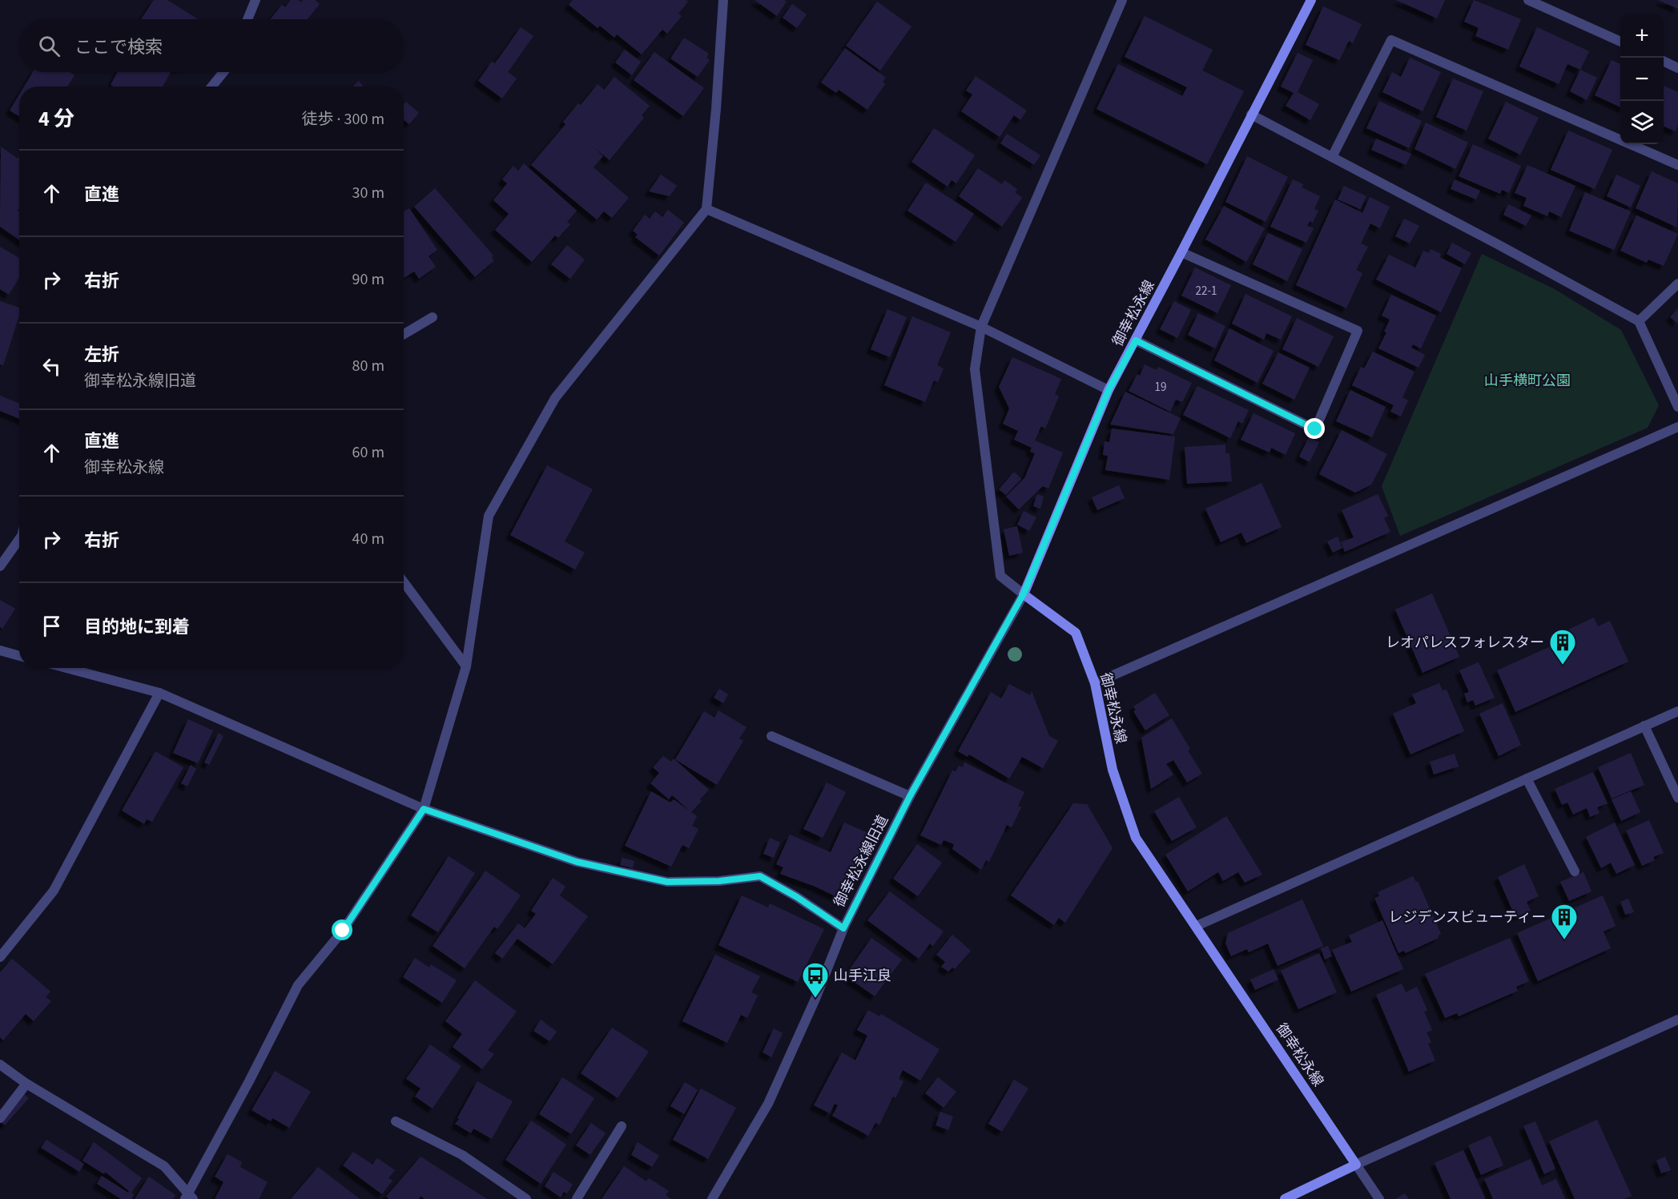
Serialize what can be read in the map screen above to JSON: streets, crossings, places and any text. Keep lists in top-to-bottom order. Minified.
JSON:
{"streets":{"main road":["御幸松永線"],"street":["御幸松永線旧道"]},"crossings":[["御幸松永線","御幸松永線旧道"]],"parks":["山手横町公園"],"places":{"building":["レオパレスフォレスター","レジデンスビューティー"],"bus stop":["山手江良"]},"house_numbers":["22-1","19"],"page":{"map_buttons":["+","−"],"search":"ここで検索","heading":["4 分","徒歩 · 300 m"],"list":[["直進","30 m"],["右折","90 m"],["左折","御幸松永線旧道","80 m"],["直進","御幸松永線","60 m"],["右折","40 m"],"目的地に到着"]}}
